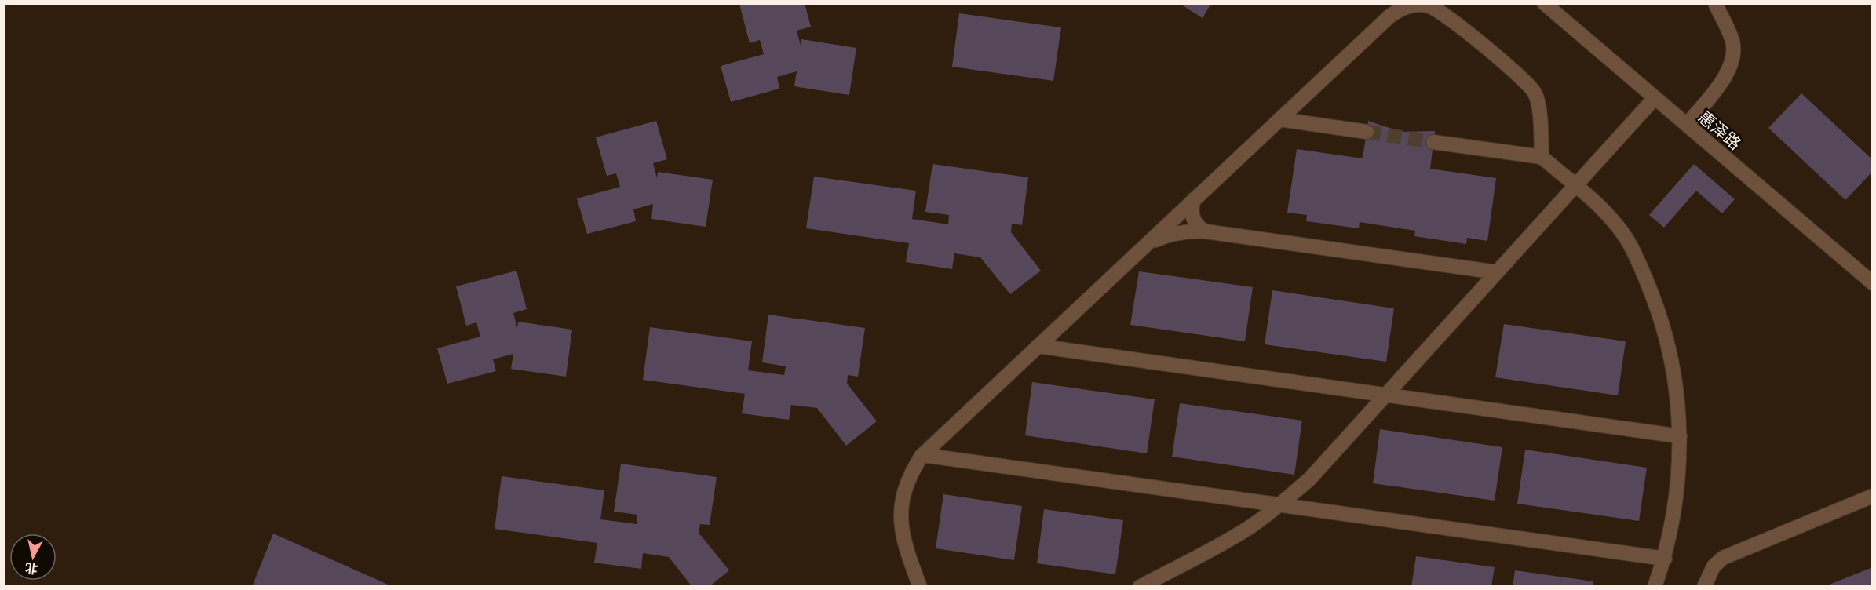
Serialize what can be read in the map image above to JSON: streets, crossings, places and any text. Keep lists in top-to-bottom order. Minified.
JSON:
{"streets":{"street":["惠泽路"]},"north":"bottom"}
